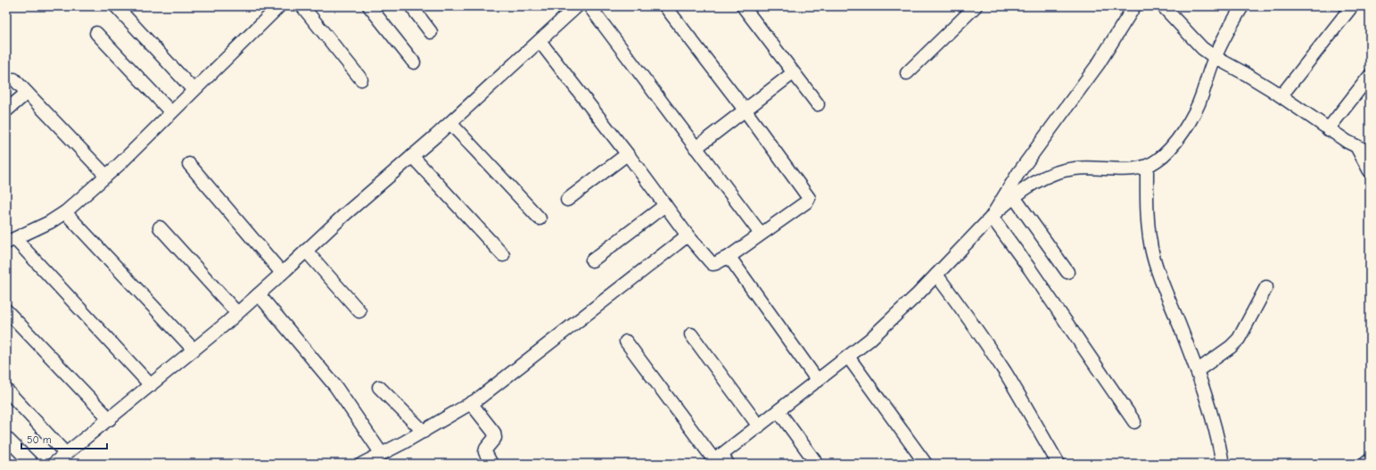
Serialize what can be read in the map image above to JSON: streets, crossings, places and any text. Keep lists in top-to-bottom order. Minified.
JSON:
{"scale_bar":"50 m"}
